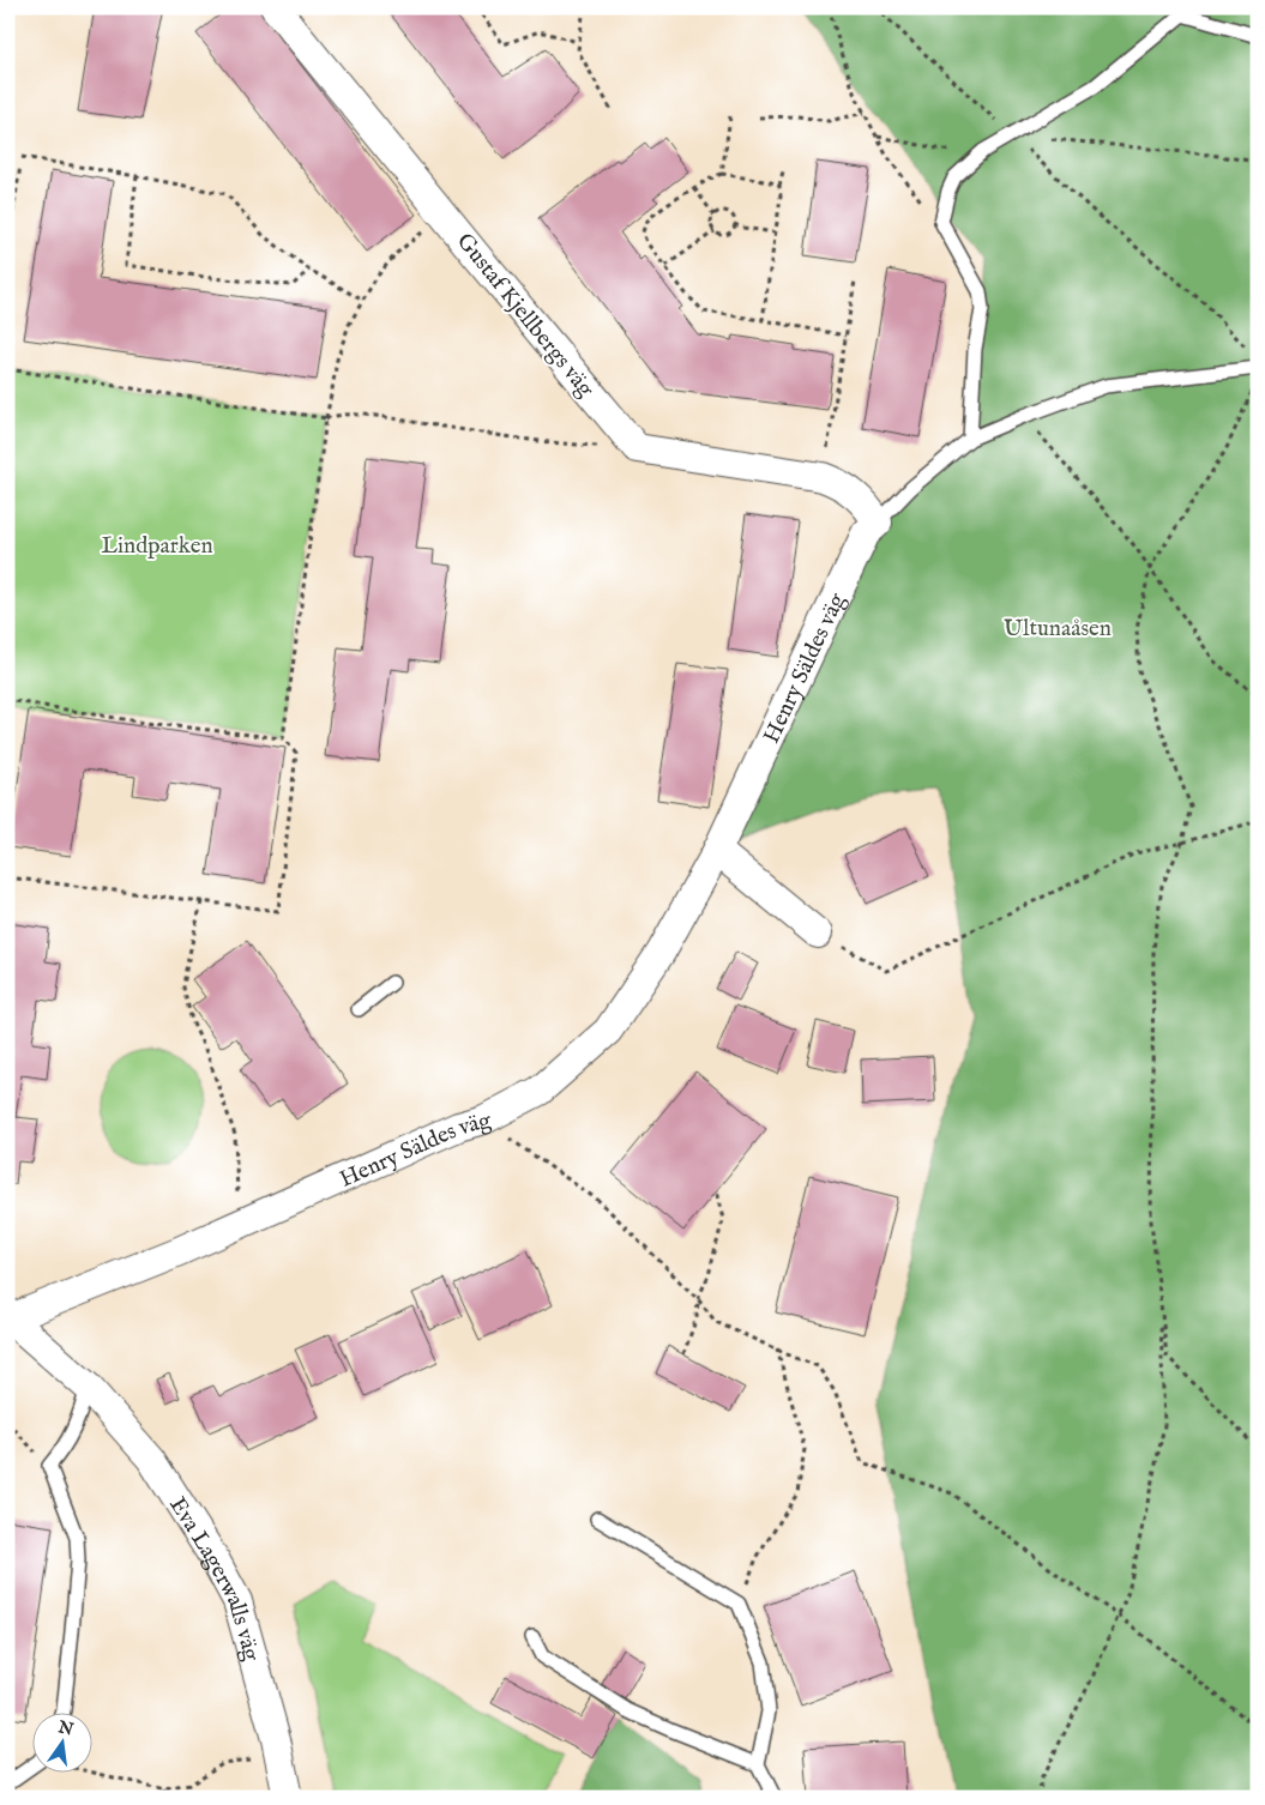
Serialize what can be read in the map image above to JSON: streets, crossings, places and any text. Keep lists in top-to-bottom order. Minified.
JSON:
{"streets":{"street":["Gustaf Kjellbergs väg","Henry Säldes väg","Eva Lagerwalls väg"]},"crossings":[["Henry Säldes väg","Eva Lagerwalls väg"]],"parks":["Lindparken","Ultunaåsen"],"north":"top"}
